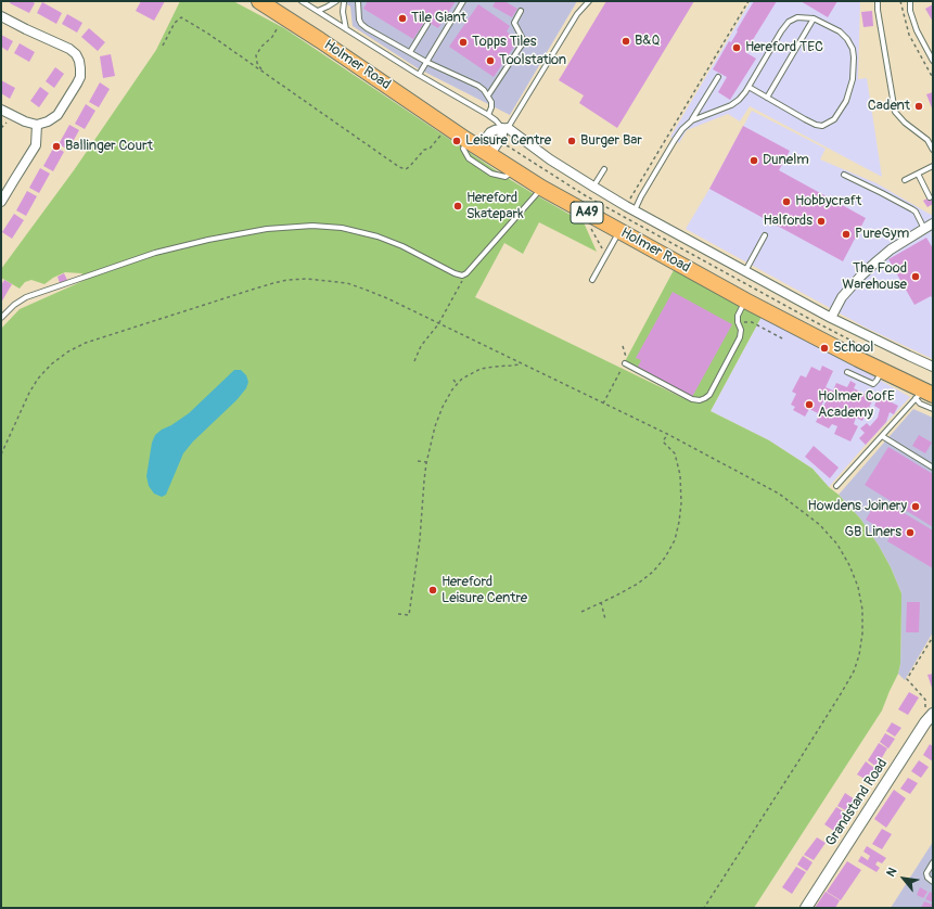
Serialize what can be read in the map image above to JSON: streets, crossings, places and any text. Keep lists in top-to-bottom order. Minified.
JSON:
{"streets":{"highway":["Holmer Road","A49"],"street":["Grandstand Road"]},"places":["Tile Giant","B&Q","Topps Tiles","Hereford TEC","Toolstation","Cadent","Leisure Centre","Burger Bar","Ballinger Court","Dunelm","Hobbycraft","Hereford Skatepark","Halfords","PureGym","The Food Warehouse","School","Holmer CofE Academy","Howdens Joinery","GB Liners","Hereford Leisure Centre"],"north":"top left"}
